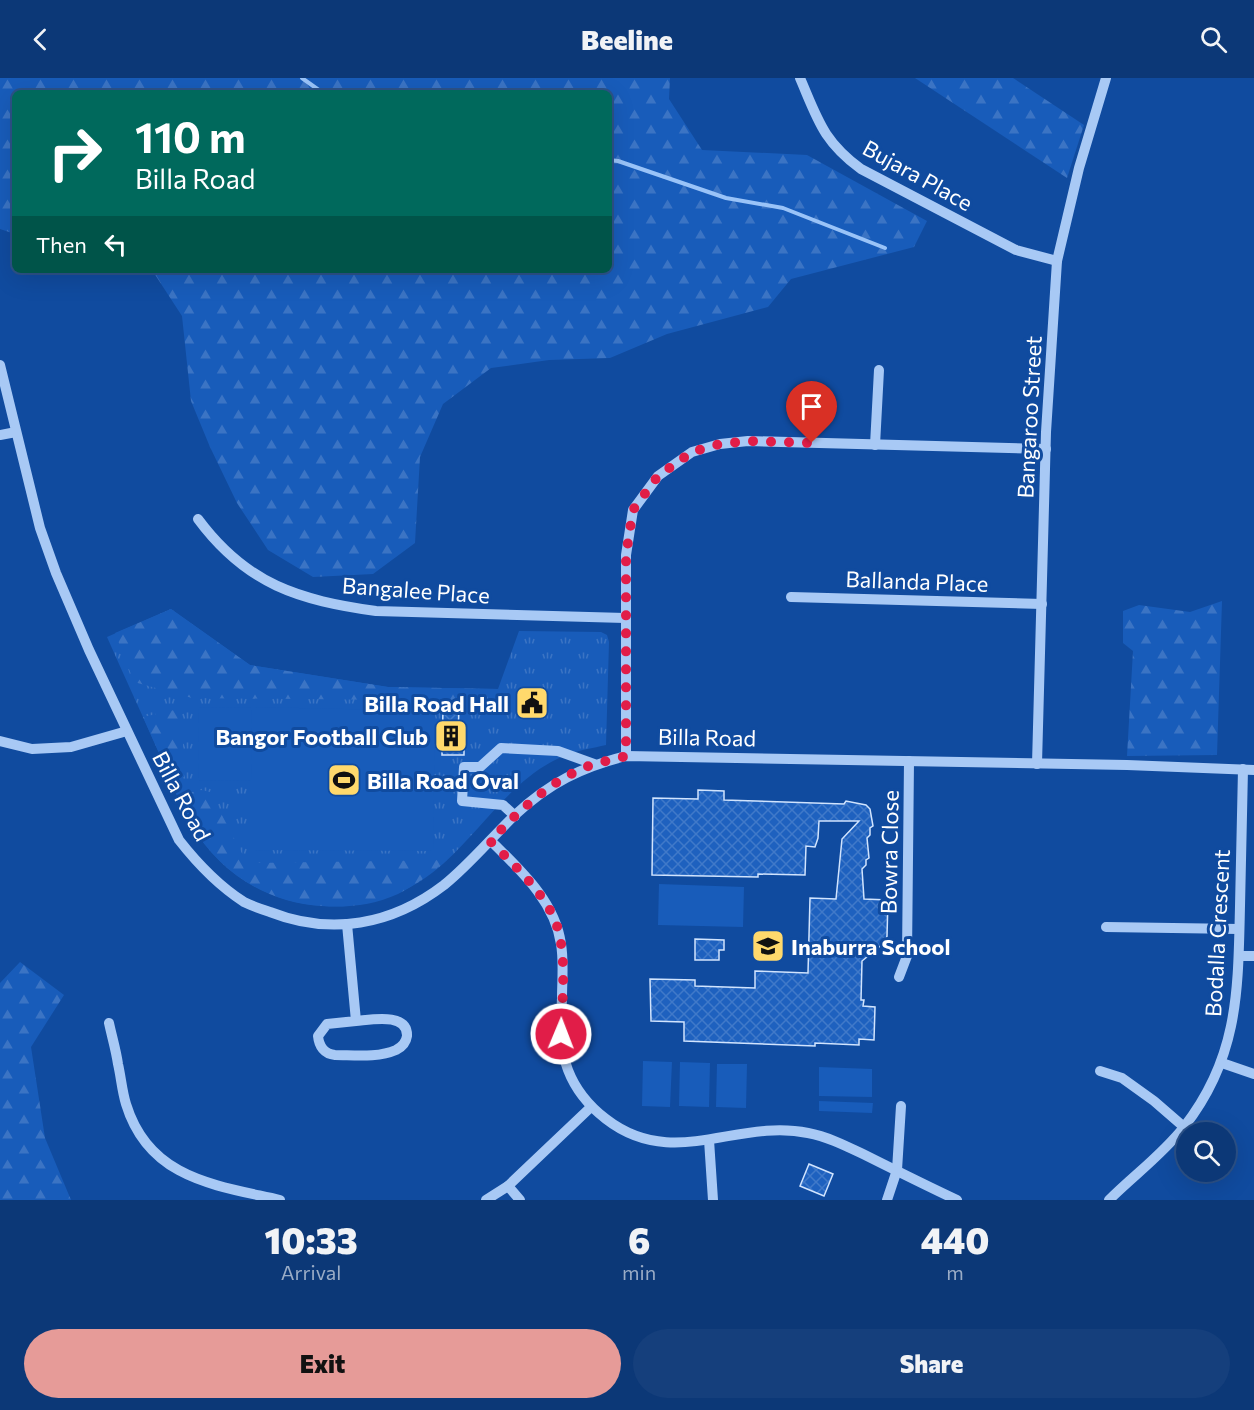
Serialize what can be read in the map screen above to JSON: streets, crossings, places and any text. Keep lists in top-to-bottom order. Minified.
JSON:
{"streets":{"street":["Bujara Place","Bangaroo Street","Ballanda Place","Bangalee Place","Billa Road","Bowra Close","Bodalla Crescent"]},"crossings":[["Bujara Place","Bangaroo Street"],["Bangaroo Street","Ballanda Place"],["Bangaroo Street","Billa Road"],["Billa Road","Bowra Close"],["Billa Road","Bodalla Crescent"]],"places":{"public building":["Billa Road Hall"],"building":["Bangor Football Club"],"sports":["Billa Road Oval"],"school or university":["Inaburra School"]},"page":{"header":"Beeline","turn":["110 m","Billa Road"],"then":"Then","eta":["10:33","Arrival","6","min","440","m"],"buttons":["Exit","Share"]}}
